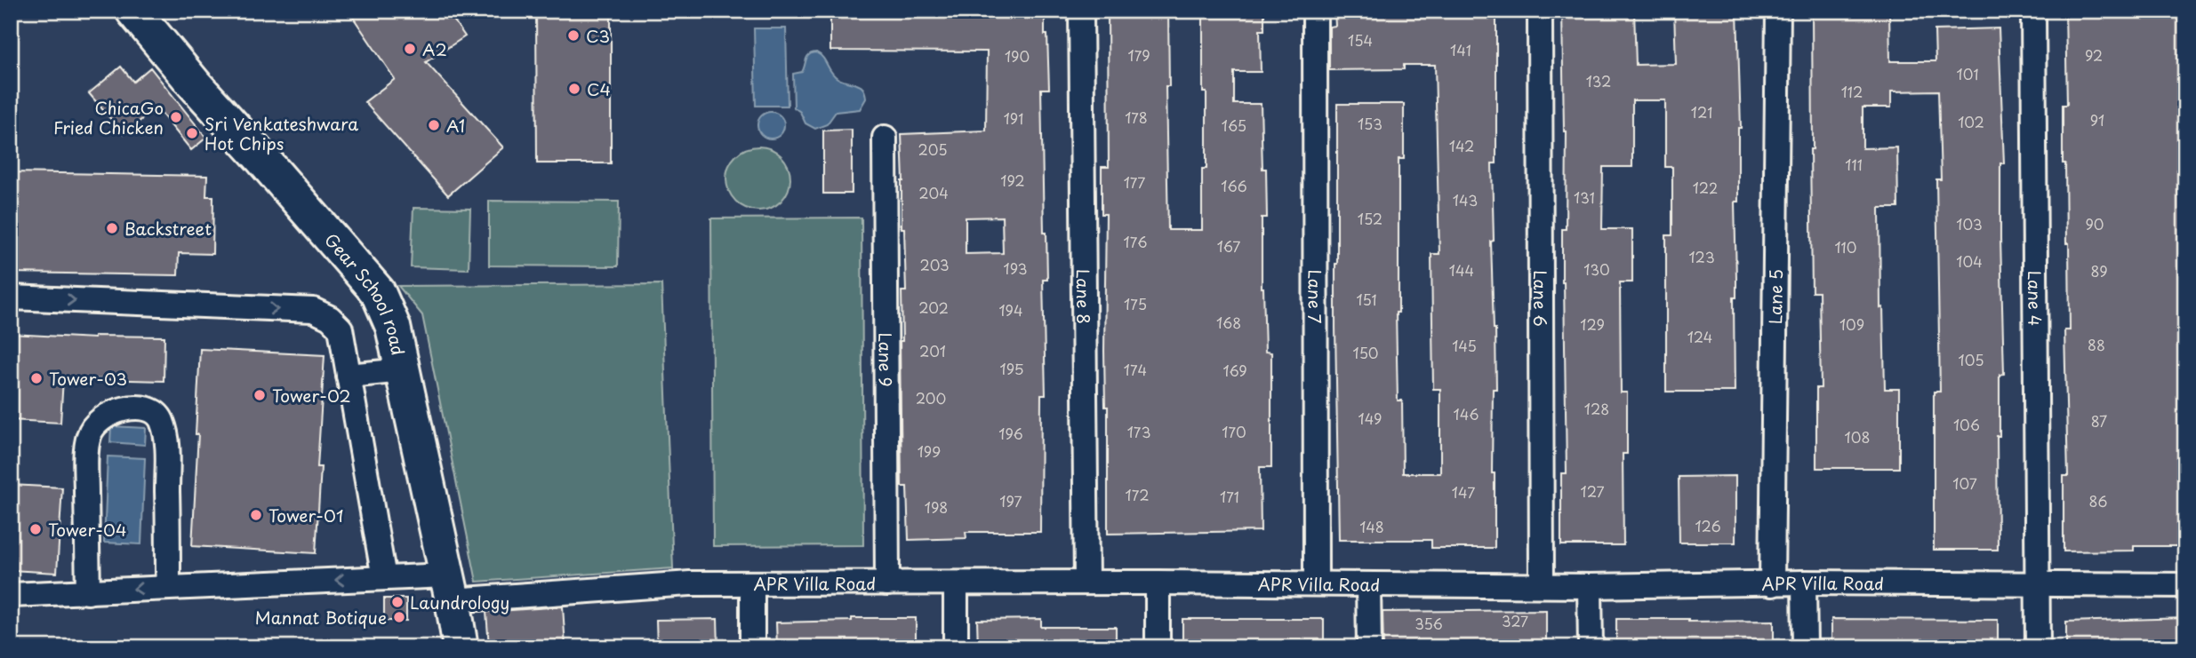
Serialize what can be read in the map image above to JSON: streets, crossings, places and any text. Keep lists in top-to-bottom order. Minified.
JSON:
{"streets":{"main road":["Gear School road"],"street":["Lane 8","Lane 7","Lane 5","Lane 4","Lane 6","Lane 9","APR Villa Road"]},"crossings":[["Gear School road","APR Villa Road"],["Lane 8","APR Villa Road"],["Lane 7","APR Villa Road"],["Lane 5","APR Villa Road"],["Lane 4","APR Villa Road"],["Lane 6","APR Villa Road"],["Lane 9","APR Villa Road"]],"places":["C3","A2","C4","ChicaGo Fried Chicken","A1","Sri Venkateshwara Hot Chips","Backstreet","Tower-03","Tower-02","Tower-01","Tower-04","Laundrology","Mannat Botique"],"house_numbers":["154","141","179","92","190","101","132","112","121","178","191","91","102","153","165","142","205","111","192","177","166","122","204","131","143","152","103","90","176","167","110","123","104","203","193","130","144","89","151","175","202","194","168","129","109","124","88","145","201","150","105","195","174","169","200","128","146","149","87","106","173","170","196","108","199","107","127","147","172","171","197","86","198","126","148","327","356"]}
